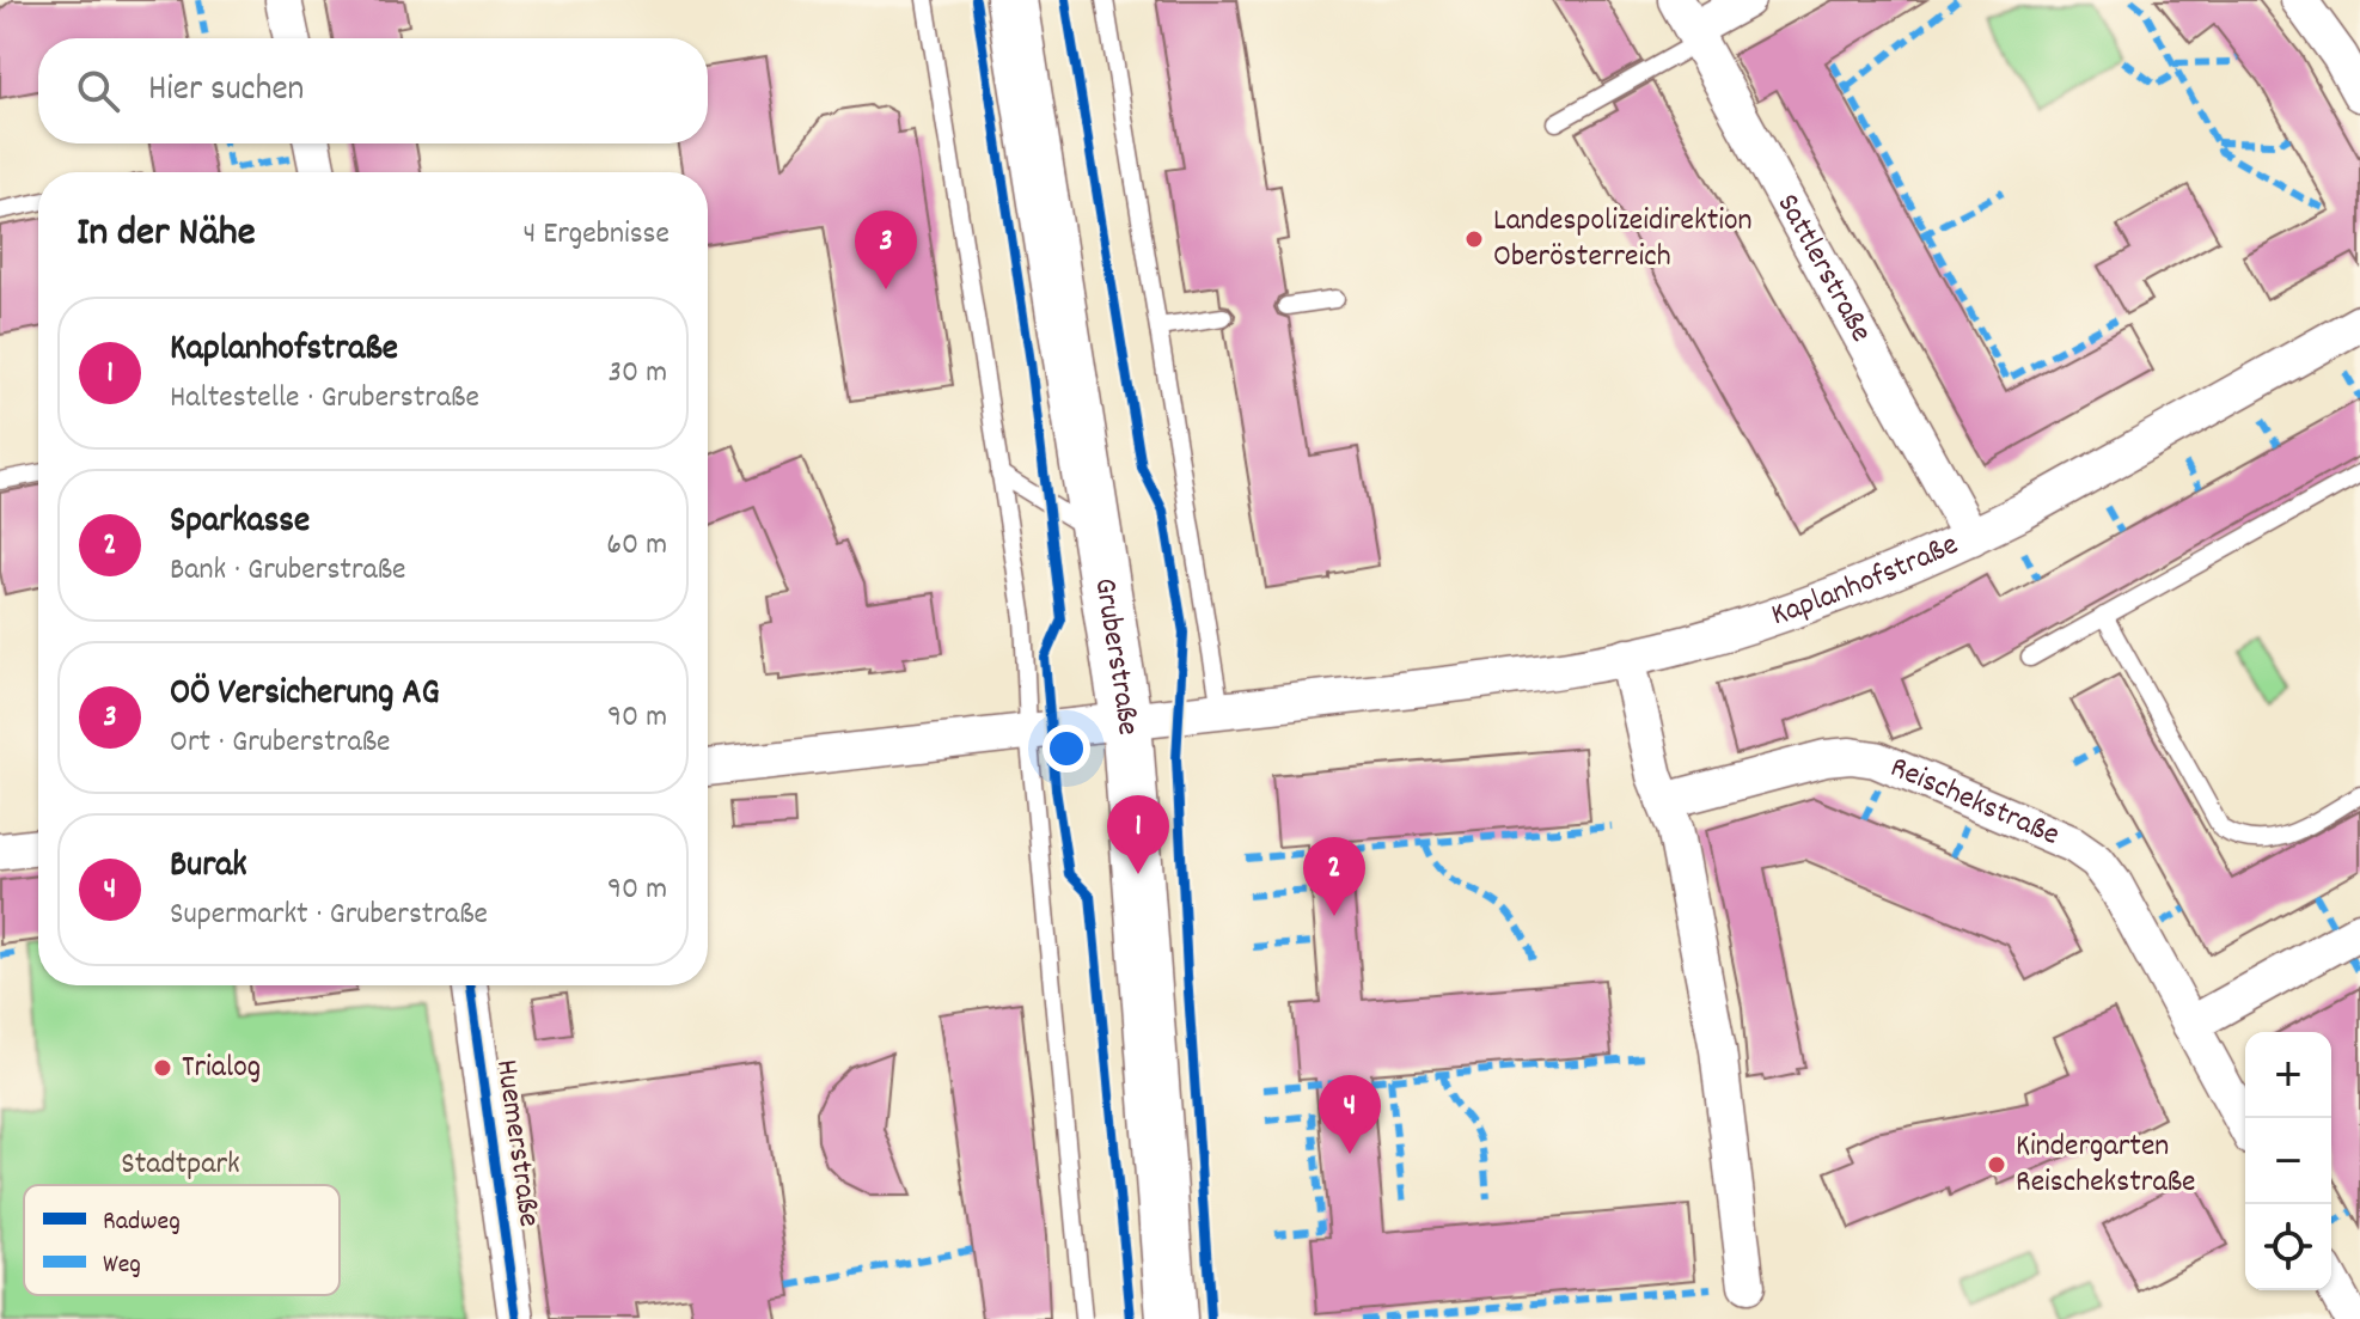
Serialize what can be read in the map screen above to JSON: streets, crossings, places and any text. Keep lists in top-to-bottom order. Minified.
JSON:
{"streets":{"main road":["Gruberstraße"],"street":["Sattlerstraße","Kaplanhofstraße","Reischekstraße","Huemerstraße"]},"crossings":[["Sattlerstraße","Kaplanhofstraße"],["Kaplanhofstraße","Gruberstraße"]],"parks":["Stadtpark"],"places":["Landespolizeidirektion Oberösterreich","Trialog","Kindergarten Reischekstraße"],"legend":["Radweg","Weg"],"page":{"search":"Hier suchen","heading":["In der Nähe","4 Ergebnisse"],"pins":["3","1","2","4"],"list":[{"mark":"1","name":"Kaplanhofstraße","note":"Haltestelle · Gruberstraße","value":"30 m"},{"mark":"2","name":"Sparkasse","note":"Bank · Gruberstraße","value":"60 m"},{"mark":"3","name":"OÖ Versicherung AG","note":"Ort · Gruberstraße","value":"90 m"},{"mark":"4","name":"Burak","note":"Supermarkt · Gruberstraße","value":"90 m"}],"map_buttons":["+","−"]}}
